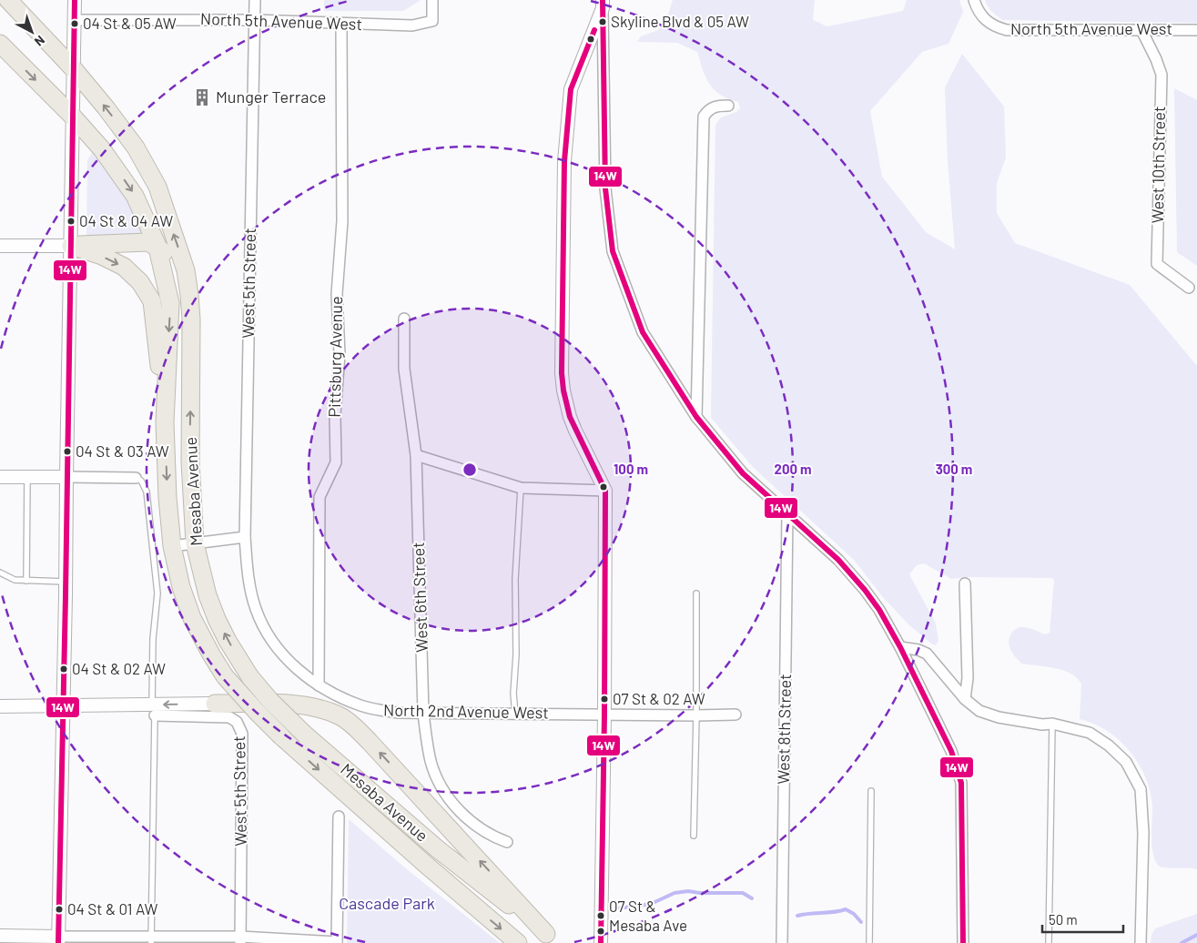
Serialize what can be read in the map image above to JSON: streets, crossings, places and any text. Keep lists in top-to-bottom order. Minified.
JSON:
{"streets":{"highway":["Mesaba Avenue"],"street":["North 5th Avenue West","West 10th Street","West 5th Street","Pittsburg Avenue","West 6th Street","North 2nd Avenue West","West 8th Street"]},"crossings":[["North 5th Avenue West","West 10th Street"],["North 5th Avenue West","West 5th Street"],["North 5th Avenue West","Pittsburg Avenue"],["West 5th Street","North 2nd Avenue West"],["Pittsburg Avenue","North 2nd Avenue West"],["West 6th Street","North 2nd Avenue West"]],"parks":["Cascade Park"],"places":{"other":["Skyline Blvd & 05 AW","04 St & 05 AW","04 St & 04 AW","04 St & 03 AW","04 St & 02 AW","07 St & 02 AW","04 St & 01 AW","07 St & Mesaba Ave"],"building":["Munger Terrace"]},"lines":["transit line 14W"],"scale_bar":"50 m","north":"bottom right","rings":["100 m","200 m","300 m"]}
